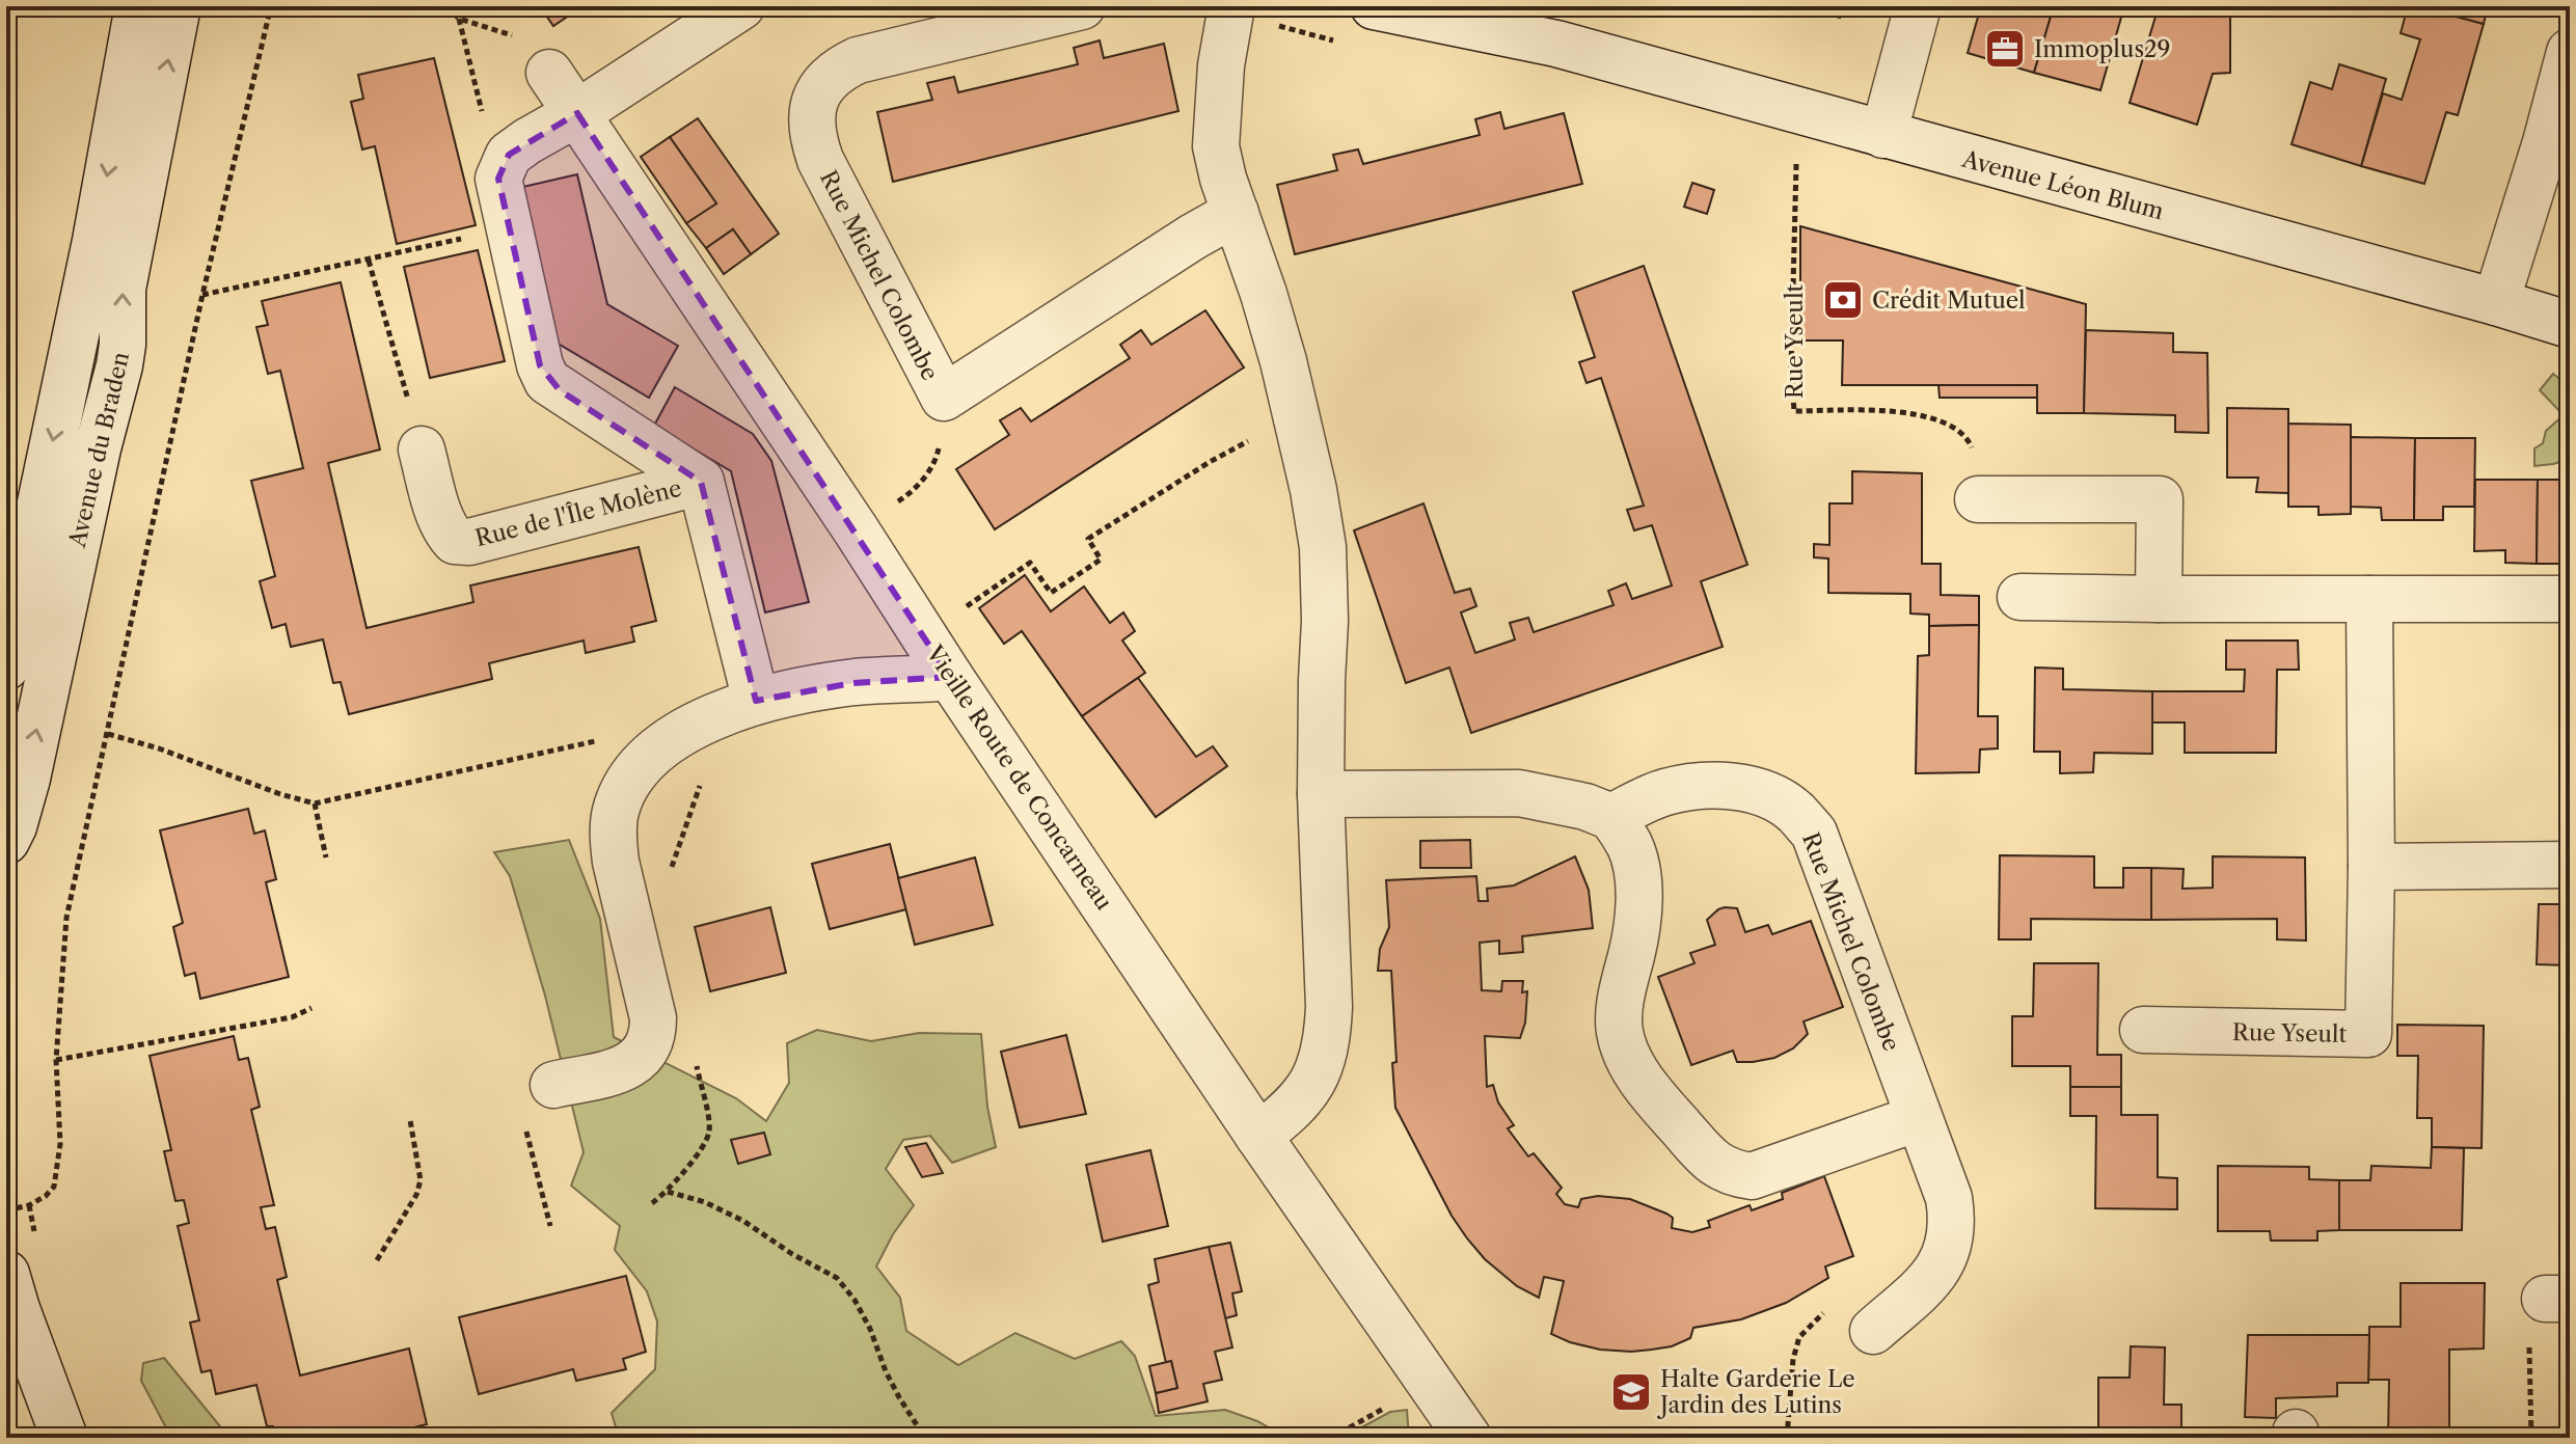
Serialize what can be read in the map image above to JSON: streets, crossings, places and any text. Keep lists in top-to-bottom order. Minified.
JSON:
{"streets":{"street":["Avenue Léon Blum","Rue Michel Colombe","Rue Yseult","Avenue du Braden","Rue de l'Île Molène","Vieille Route de Concarneau"]},"places":{"office":["Immoplus29"],"bank":["Crédit Mutuel"],"school or university":["Halte Garderie Le Jardin des Lutins"]}}
